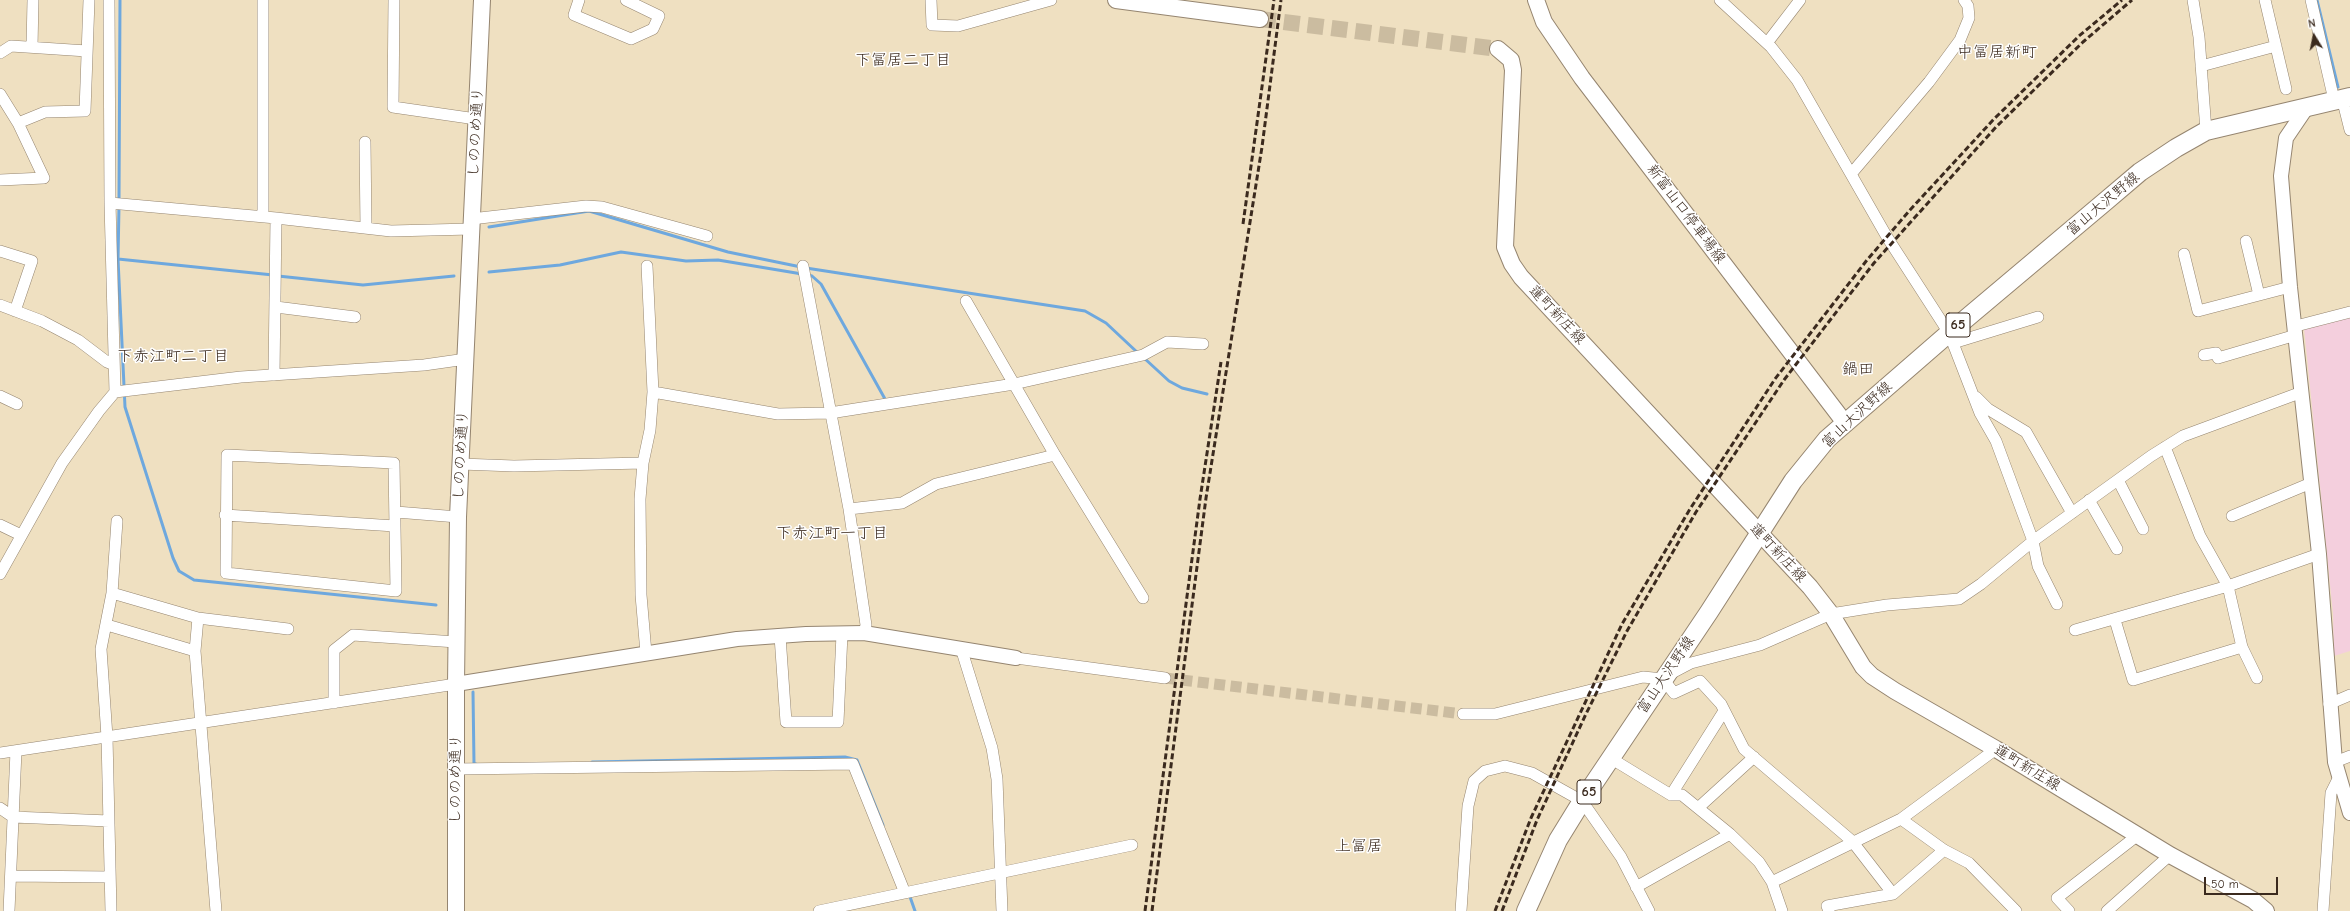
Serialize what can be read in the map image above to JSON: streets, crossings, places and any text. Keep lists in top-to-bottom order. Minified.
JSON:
{"streets":{"main road":["しののめ通り","富山大沢野線","新富山口停車場線","蓮町新庄線","65"]},"crossings":[["富山大沢野線","新富山口停車場線"],["富山大沢野線","蓮町新庄線"]],"districts":["中冨居新町","下冨居二丁目","下赤江町二丁目","鍋田","下赤江町一丁目","上冨居"],"scale_bar":"50 m","north":"top"}
